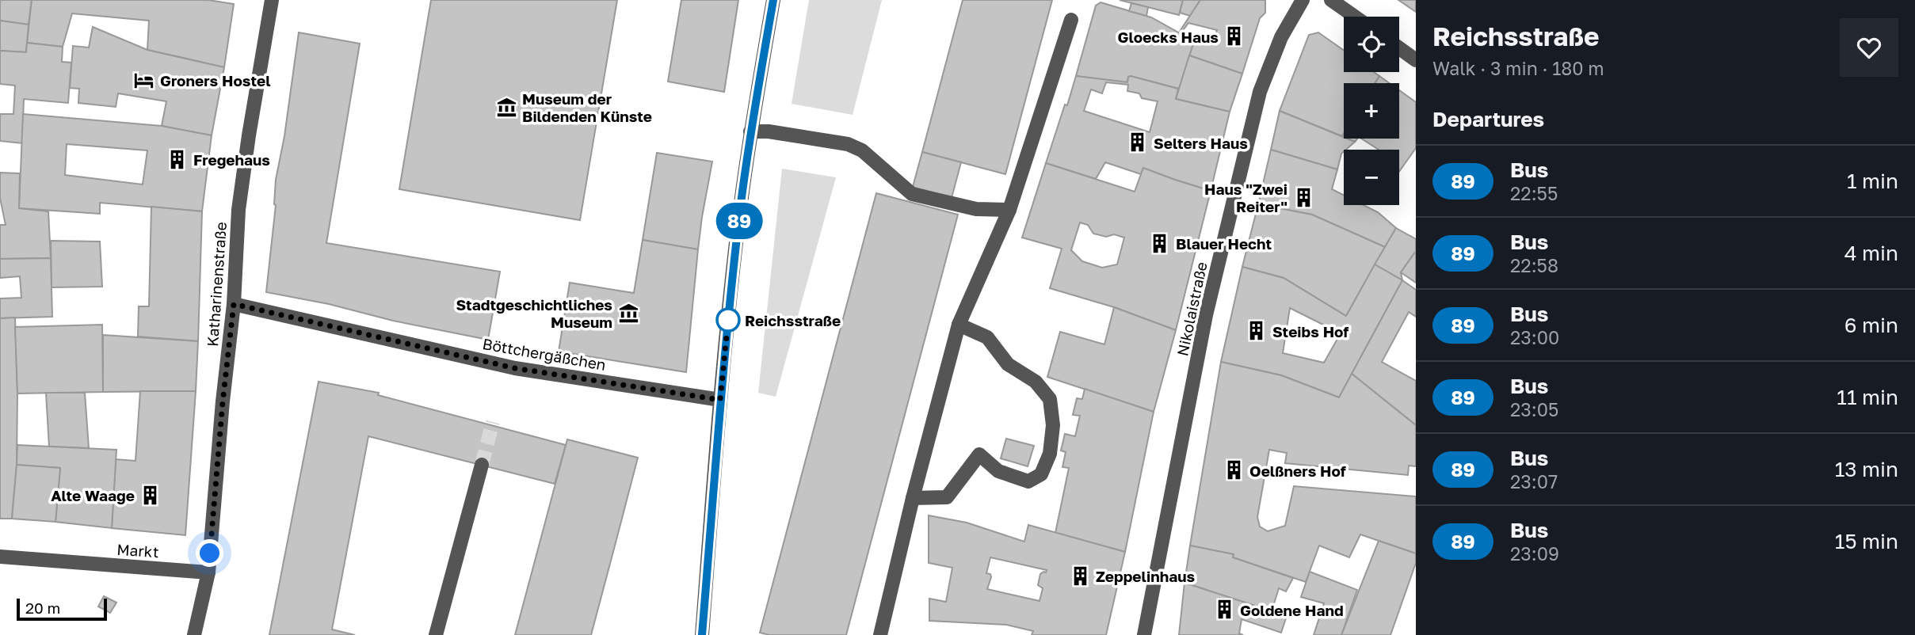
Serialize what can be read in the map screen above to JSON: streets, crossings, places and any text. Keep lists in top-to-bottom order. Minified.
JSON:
{"streets":{"street":["Katharinenstraße","Nikolaistraße","Böttchergäßchen","Markt"]},"crossings":[["Katharinenstraße","Böttchergäßchen"],["Katharinenstraße","Markt"]],"places":{"building":["Gloecks Haus","Selters Haus","Fregehaus","Haus \"Zwei Reiter\"","Blauer Hecht","Steibs Hof","Oelßners Hof","Alte Waage","Zeppelinhaus","Goldene Hand"],"hotel":["Groners Hostel"],"museum":["Museum der Bildenden Künste","Stadtgeschichtliches Museum"],"other":["Reichsstraße"]},"lines":["bus line 89"],"scale_bar":"20 m","page":{"on_map":"89","heading":[["Reichsstraße","Walk · 3 min · 180 m"],"Departures"],"map_buttons":["+","−"],"list":[{"mark":"89","name":"Bus","note":"22:55","value":"1 min"},{"mark":"89","name":"Bus","note":"22:58","value":"4 min"},{"mark":"89","name":"Bus","note":"23:00","value":"6 min"},{"mark":"89","name":"Bus","note":"23:05","value":"11 min"},{"mark":"89","name":"Bus","note":"23:07","value":"13 min"},{"mark":"89","name":"Bus","note":"23:09","value":"15 min"}],"scale":"20 m"}}
